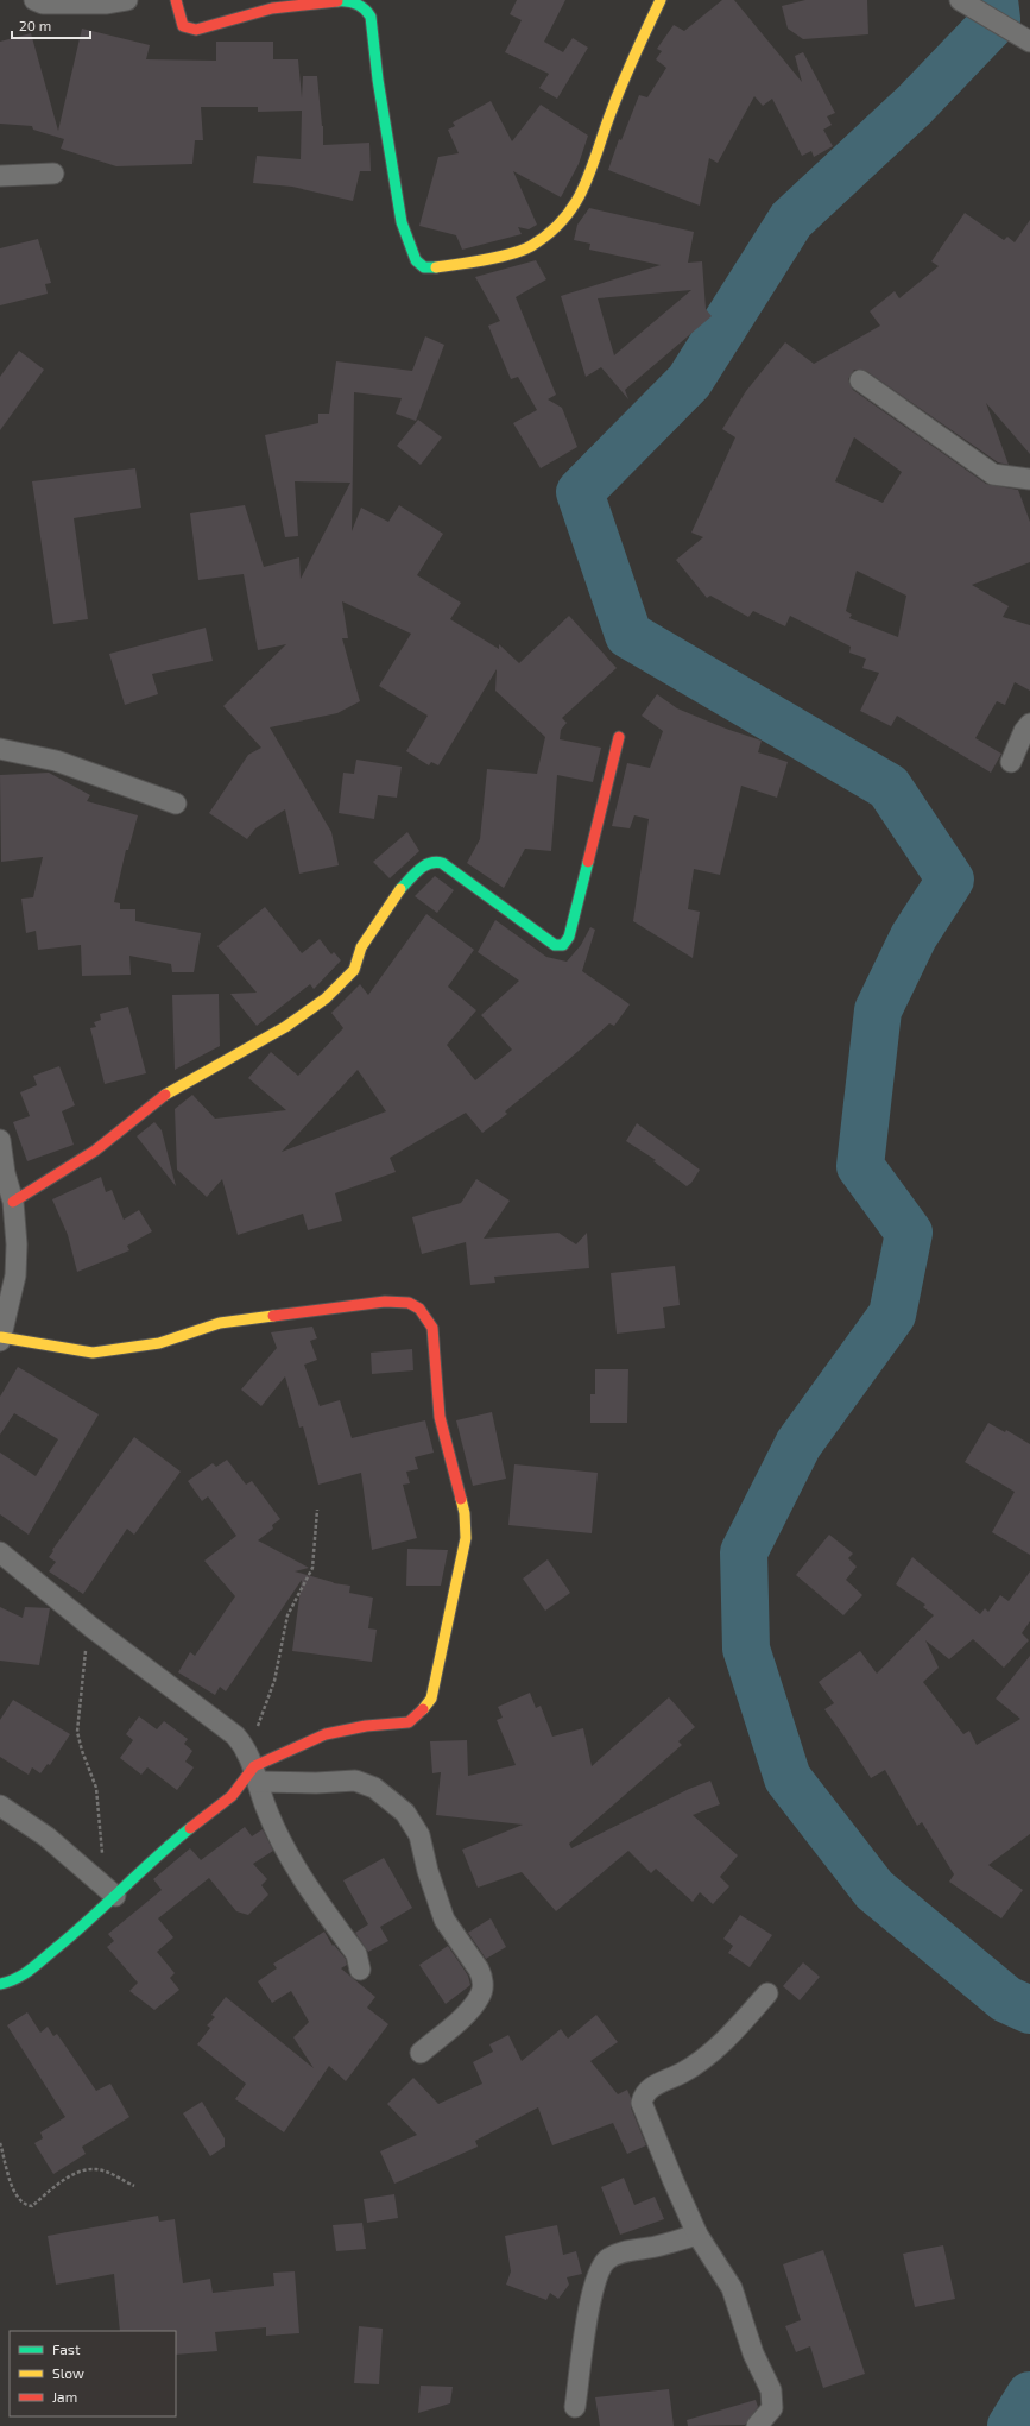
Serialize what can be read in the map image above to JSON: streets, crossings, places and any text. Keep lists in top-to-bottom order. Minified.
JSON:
{"legend":["Fast","Slow","Jam"],"scale_bar":"20 m"}
